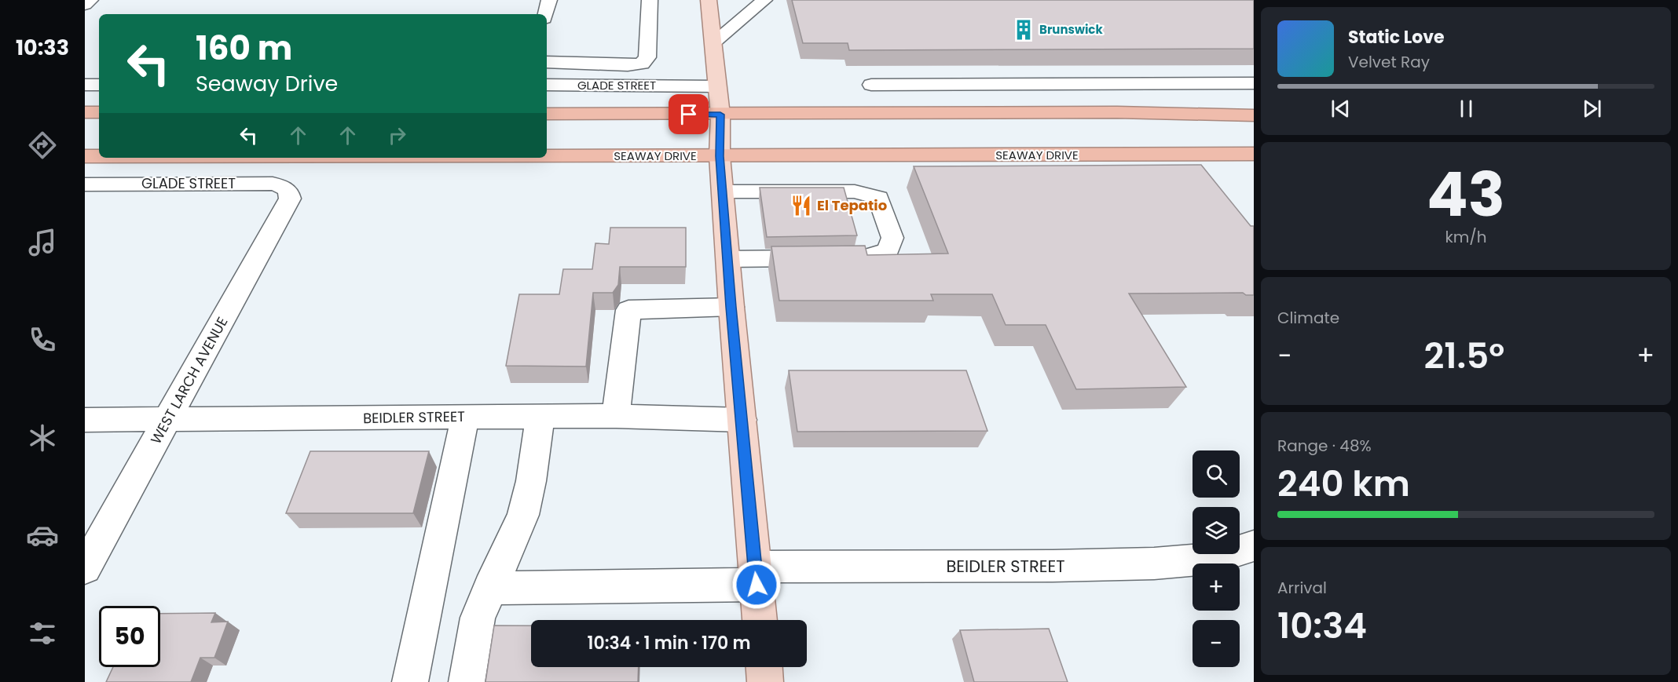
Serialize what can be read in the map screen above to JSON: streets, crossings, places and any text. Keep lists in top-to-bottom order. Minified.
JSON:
{"streets":{"highway":["SEAWAY DRIVE"],"street":["GLADE STREET","WEST LARCH AVENUE","BEIDLER STREET"]},"crossings":[["GLADE STREET","WEST LARCH AVENUE"],["WEST LARCH AVENUE","BEIDLER STREET"]],"places":{"building":["Brunswick"],"restaurant":["El Tepatio"]},"page":{"tabs":"10:33","turn":["160 m","Seaway Drive"],"song":["Static Love","Velvet Ray"],"tile":[["43","km/h"],"Climate",["Range · 48%","240 km"],["Arrival","10:34"]],"heat":["−","21.5°","+"],"map_buttons":["+","−"],"limit":"50","trip":"10:34 · 1 min · 170 m"}}
